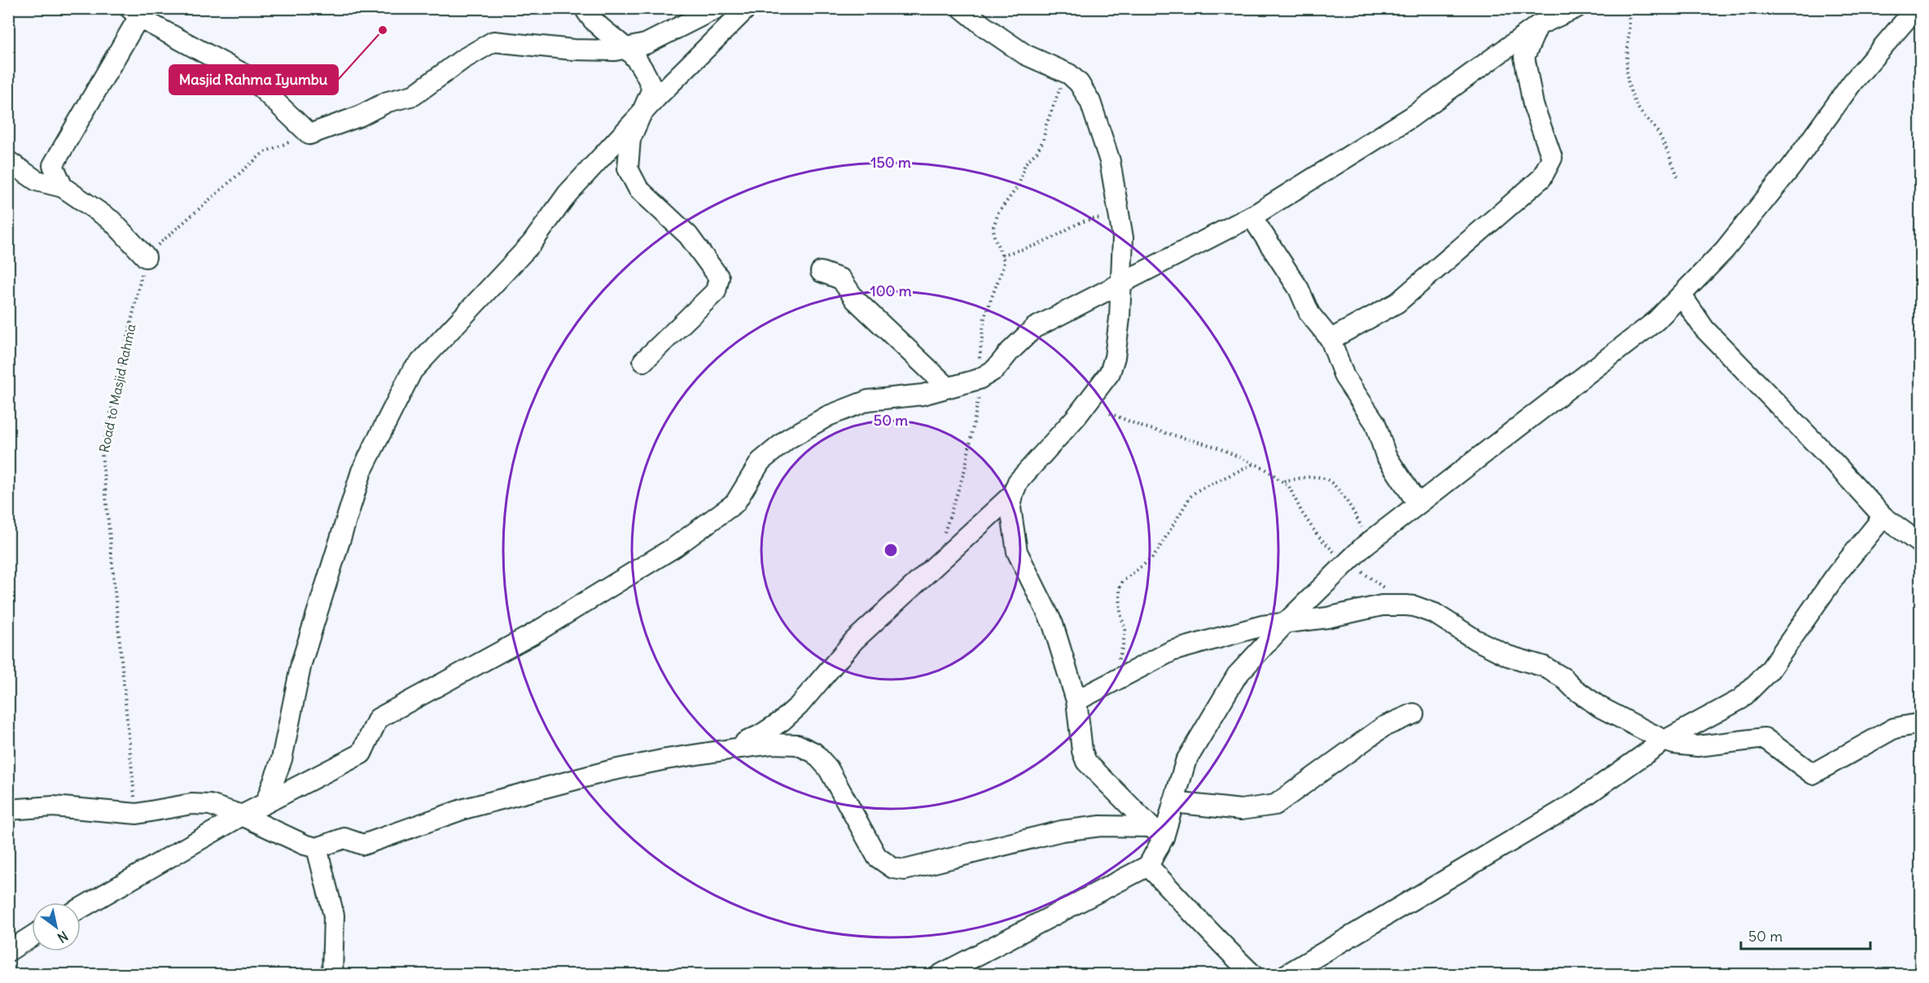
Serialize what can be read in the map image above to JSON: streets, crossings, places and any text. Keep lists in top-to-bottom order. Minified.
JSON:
{"streets":{"path":["Road to Masjid Rahma"]},"places":["Masjid Rahma Iyumbu"],"scale_bar":"50 m","north":"bottom right","rings":["150 m","100 m","50 m"]}
